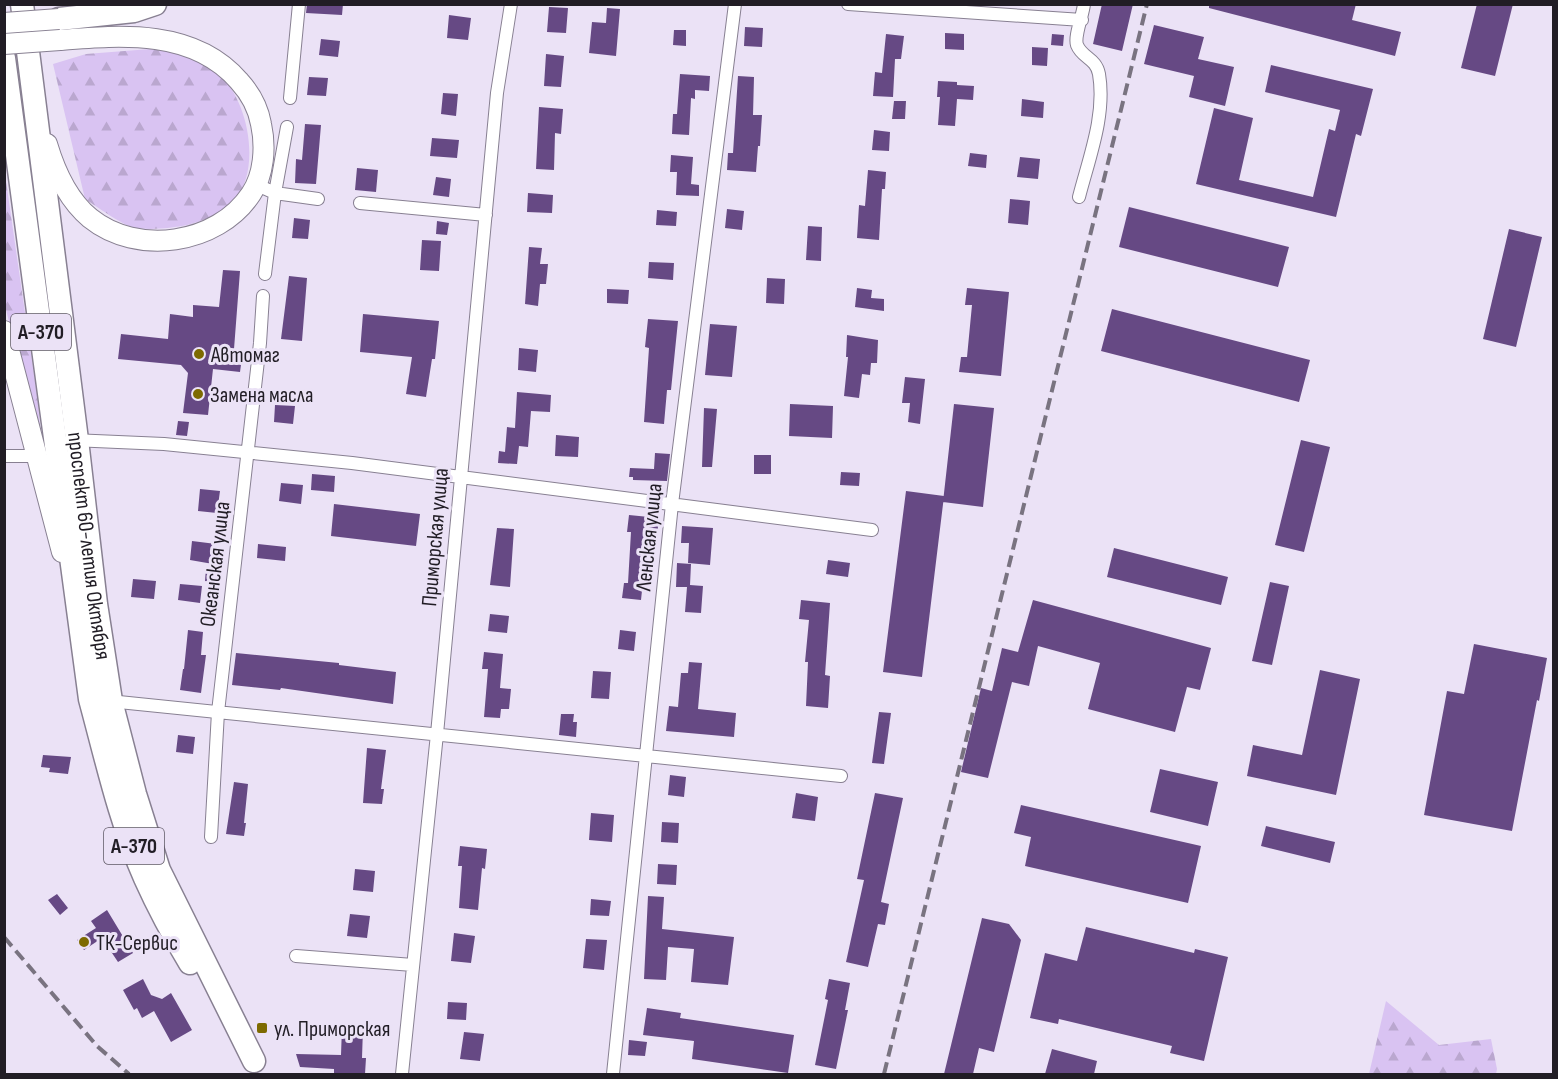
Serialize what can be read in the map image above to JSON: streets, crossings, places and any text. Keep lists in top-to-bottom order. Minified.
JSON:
{"streets":{"highway":["А-370","проспект 60-летия Октября"],"street":["Приморская улица","Ленская улица","Океанская улица"]},"places":{"other":["Автомаг","Замена масла","ТК-Сервис"],"transit":["ул. Приморская"]}}
